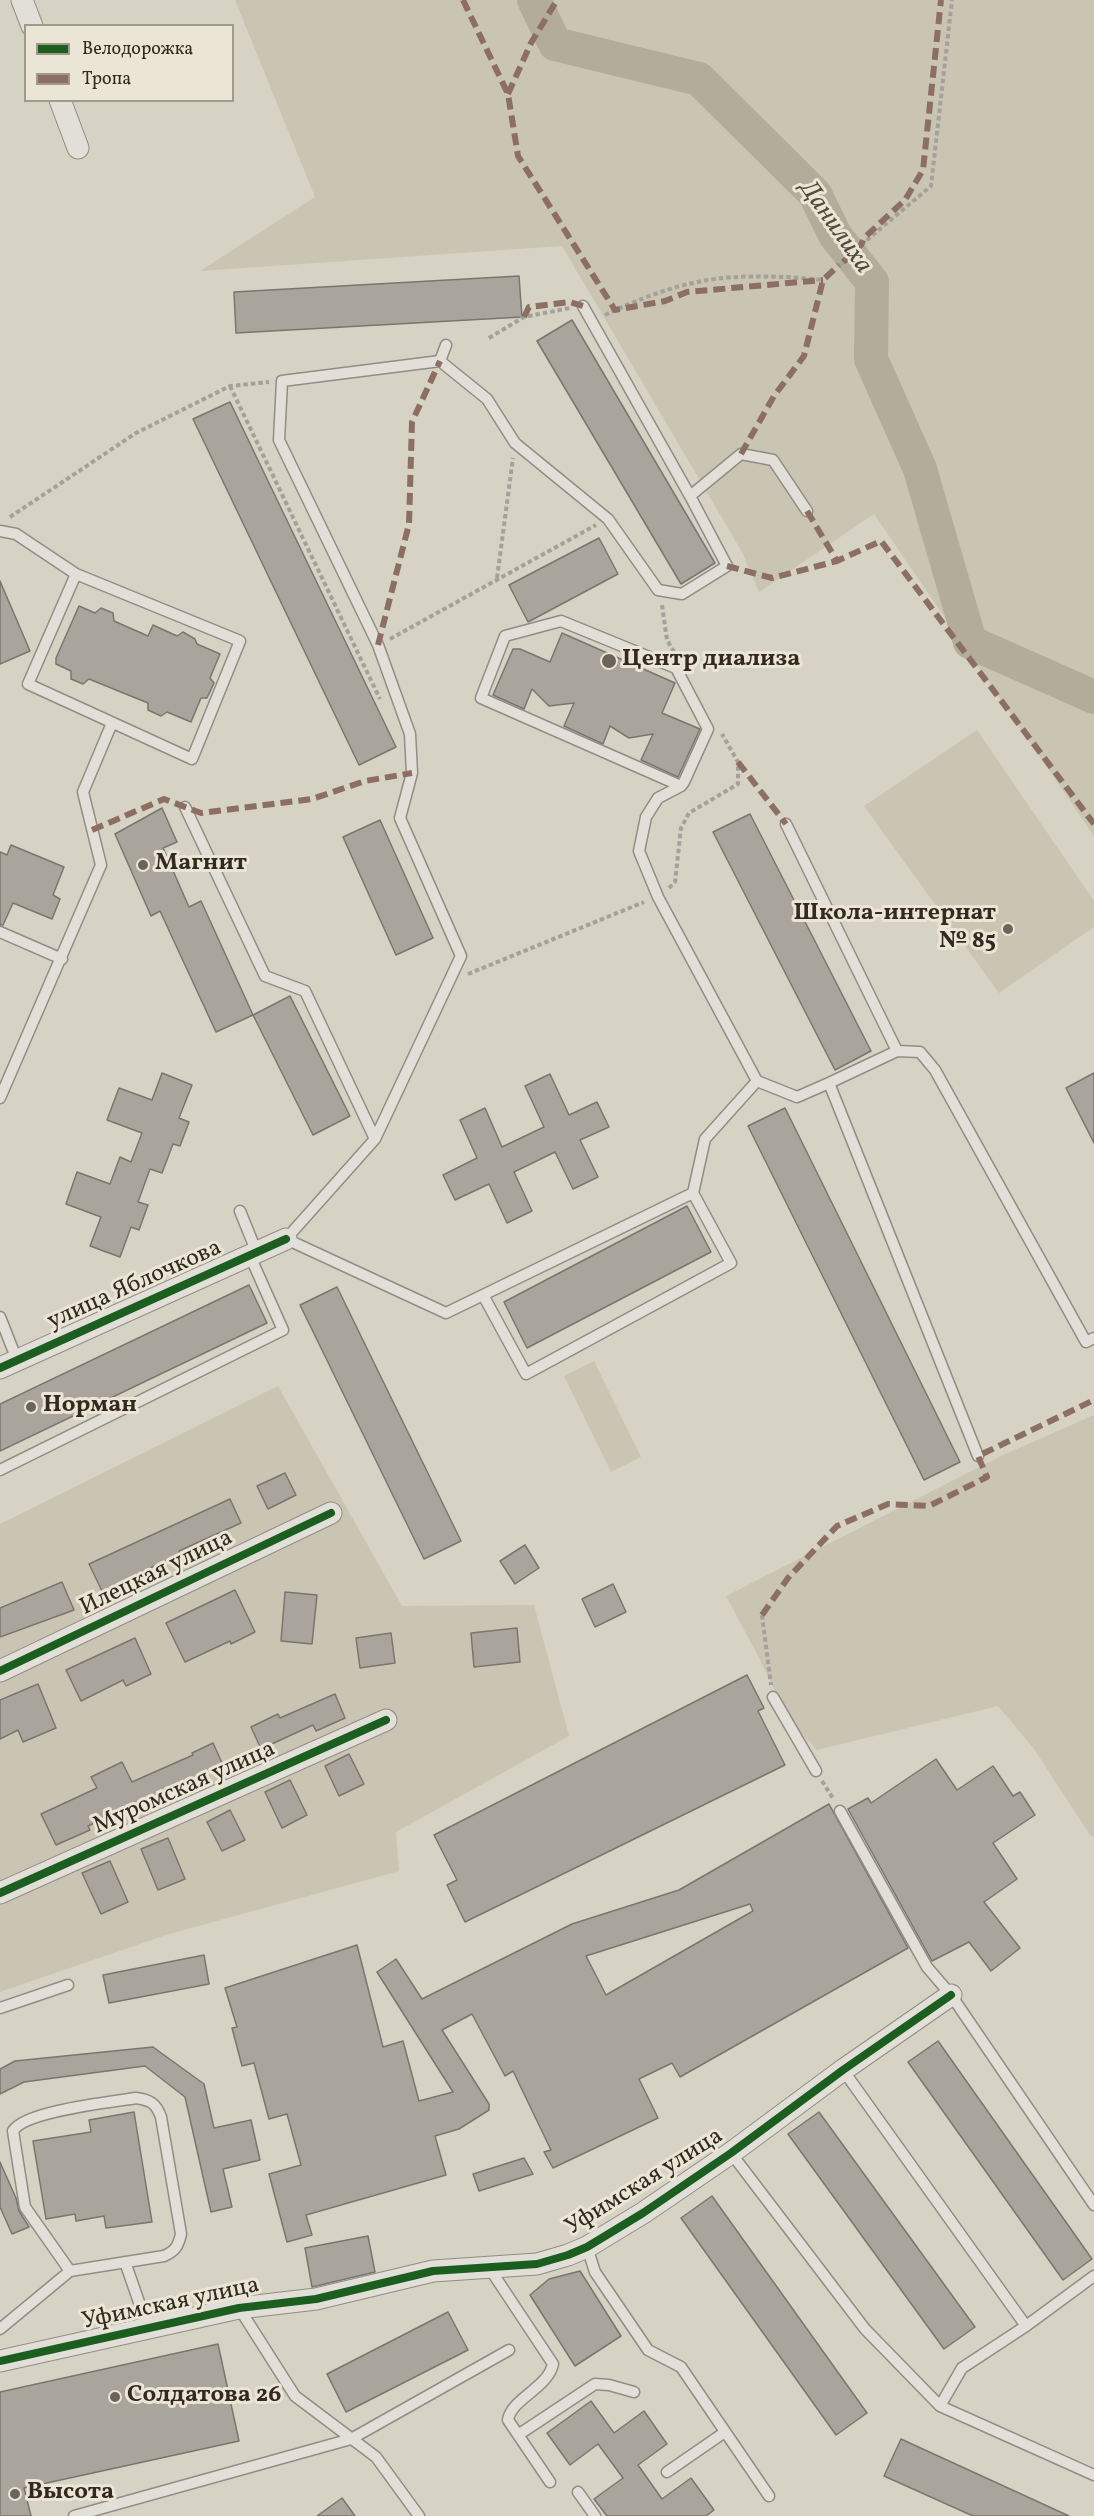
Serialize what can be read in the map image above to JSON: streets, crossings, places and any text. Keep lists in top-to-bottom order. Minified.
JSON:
{"streets":{"street":["улица Яблочкова","Илецкая улица","Муромская улица","Уфимская улица"]},"water":["Данилиха"],"places":["Центр диализа","Магнит","Школа-интернат № 85","Норман","Солдатова 26","Высота"],"legend":["Велодорожка","Тропа"]}
